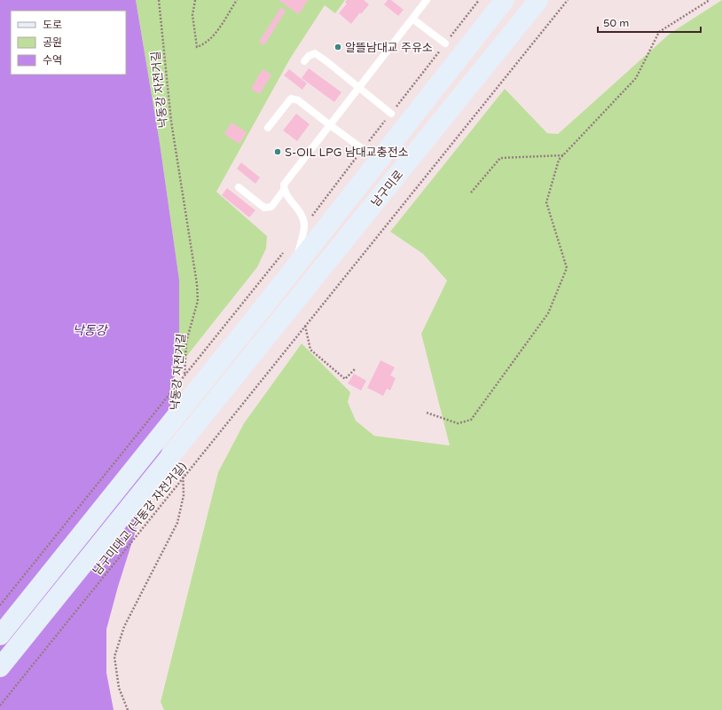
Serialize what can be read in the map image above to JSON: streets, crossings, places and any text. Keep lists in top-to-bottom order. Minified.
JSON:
{"streets":{"street":["남구미로"],"path":["낙동강 자전거길","남구미대교 (낙동강 자전거길)"]},"water":["낙동강"],"places":["알뜰남대교 주유소","S-OIL LPG 남대교충전소"],"legend":["도로","공원","수역"],"scale_bar":"50 m"}
